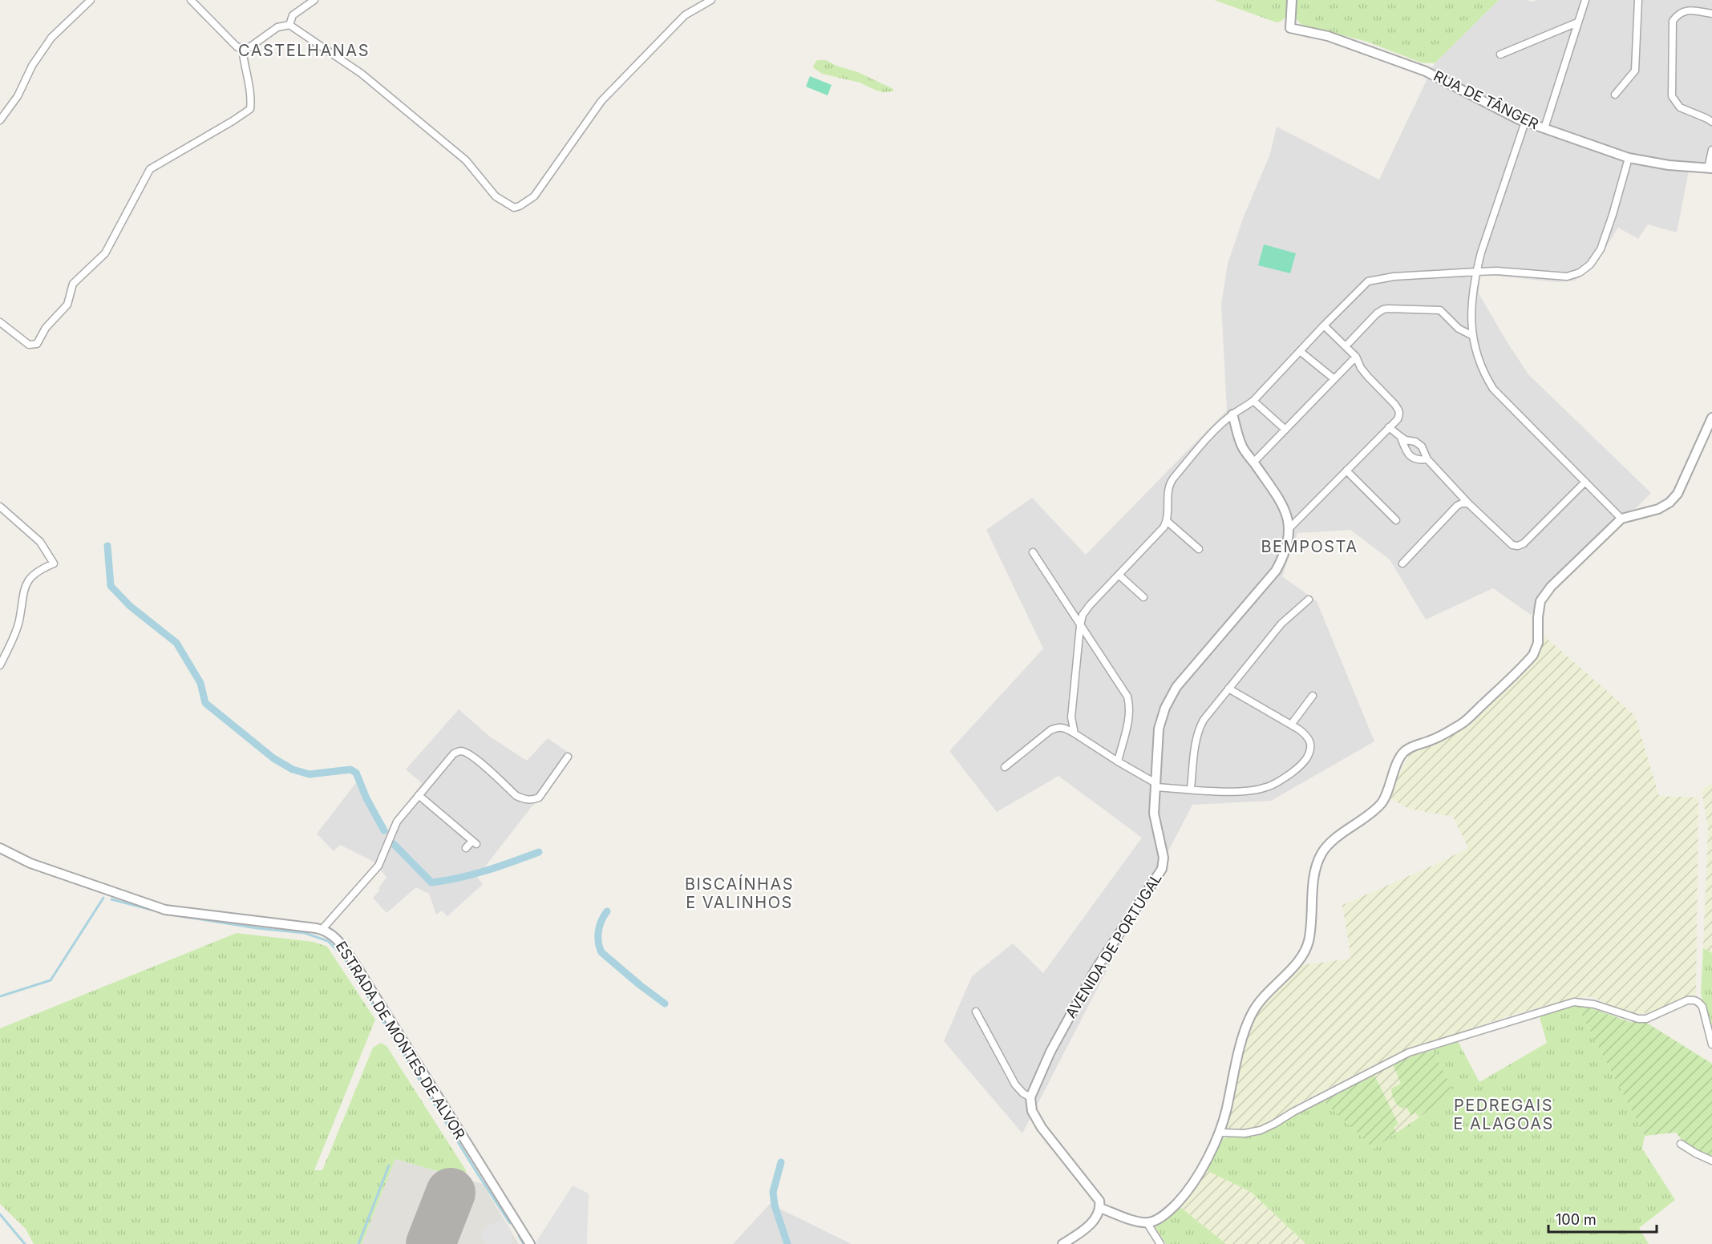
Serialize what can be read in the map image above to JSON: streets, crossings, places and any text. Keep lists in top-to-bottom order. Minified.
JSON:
{"streets":{"street":["RUA DE TÂNGER","AVENIDA DE PORTUGAL","ESTRADA DE MONTES DE ALVOR"]},"districts":["CASTELHANAS","BEMPOSTA","BISCAÍNHAS E VALINHOS","PEDREGAIS E ALAGOAS"],"scale_bar":"100 m"}
